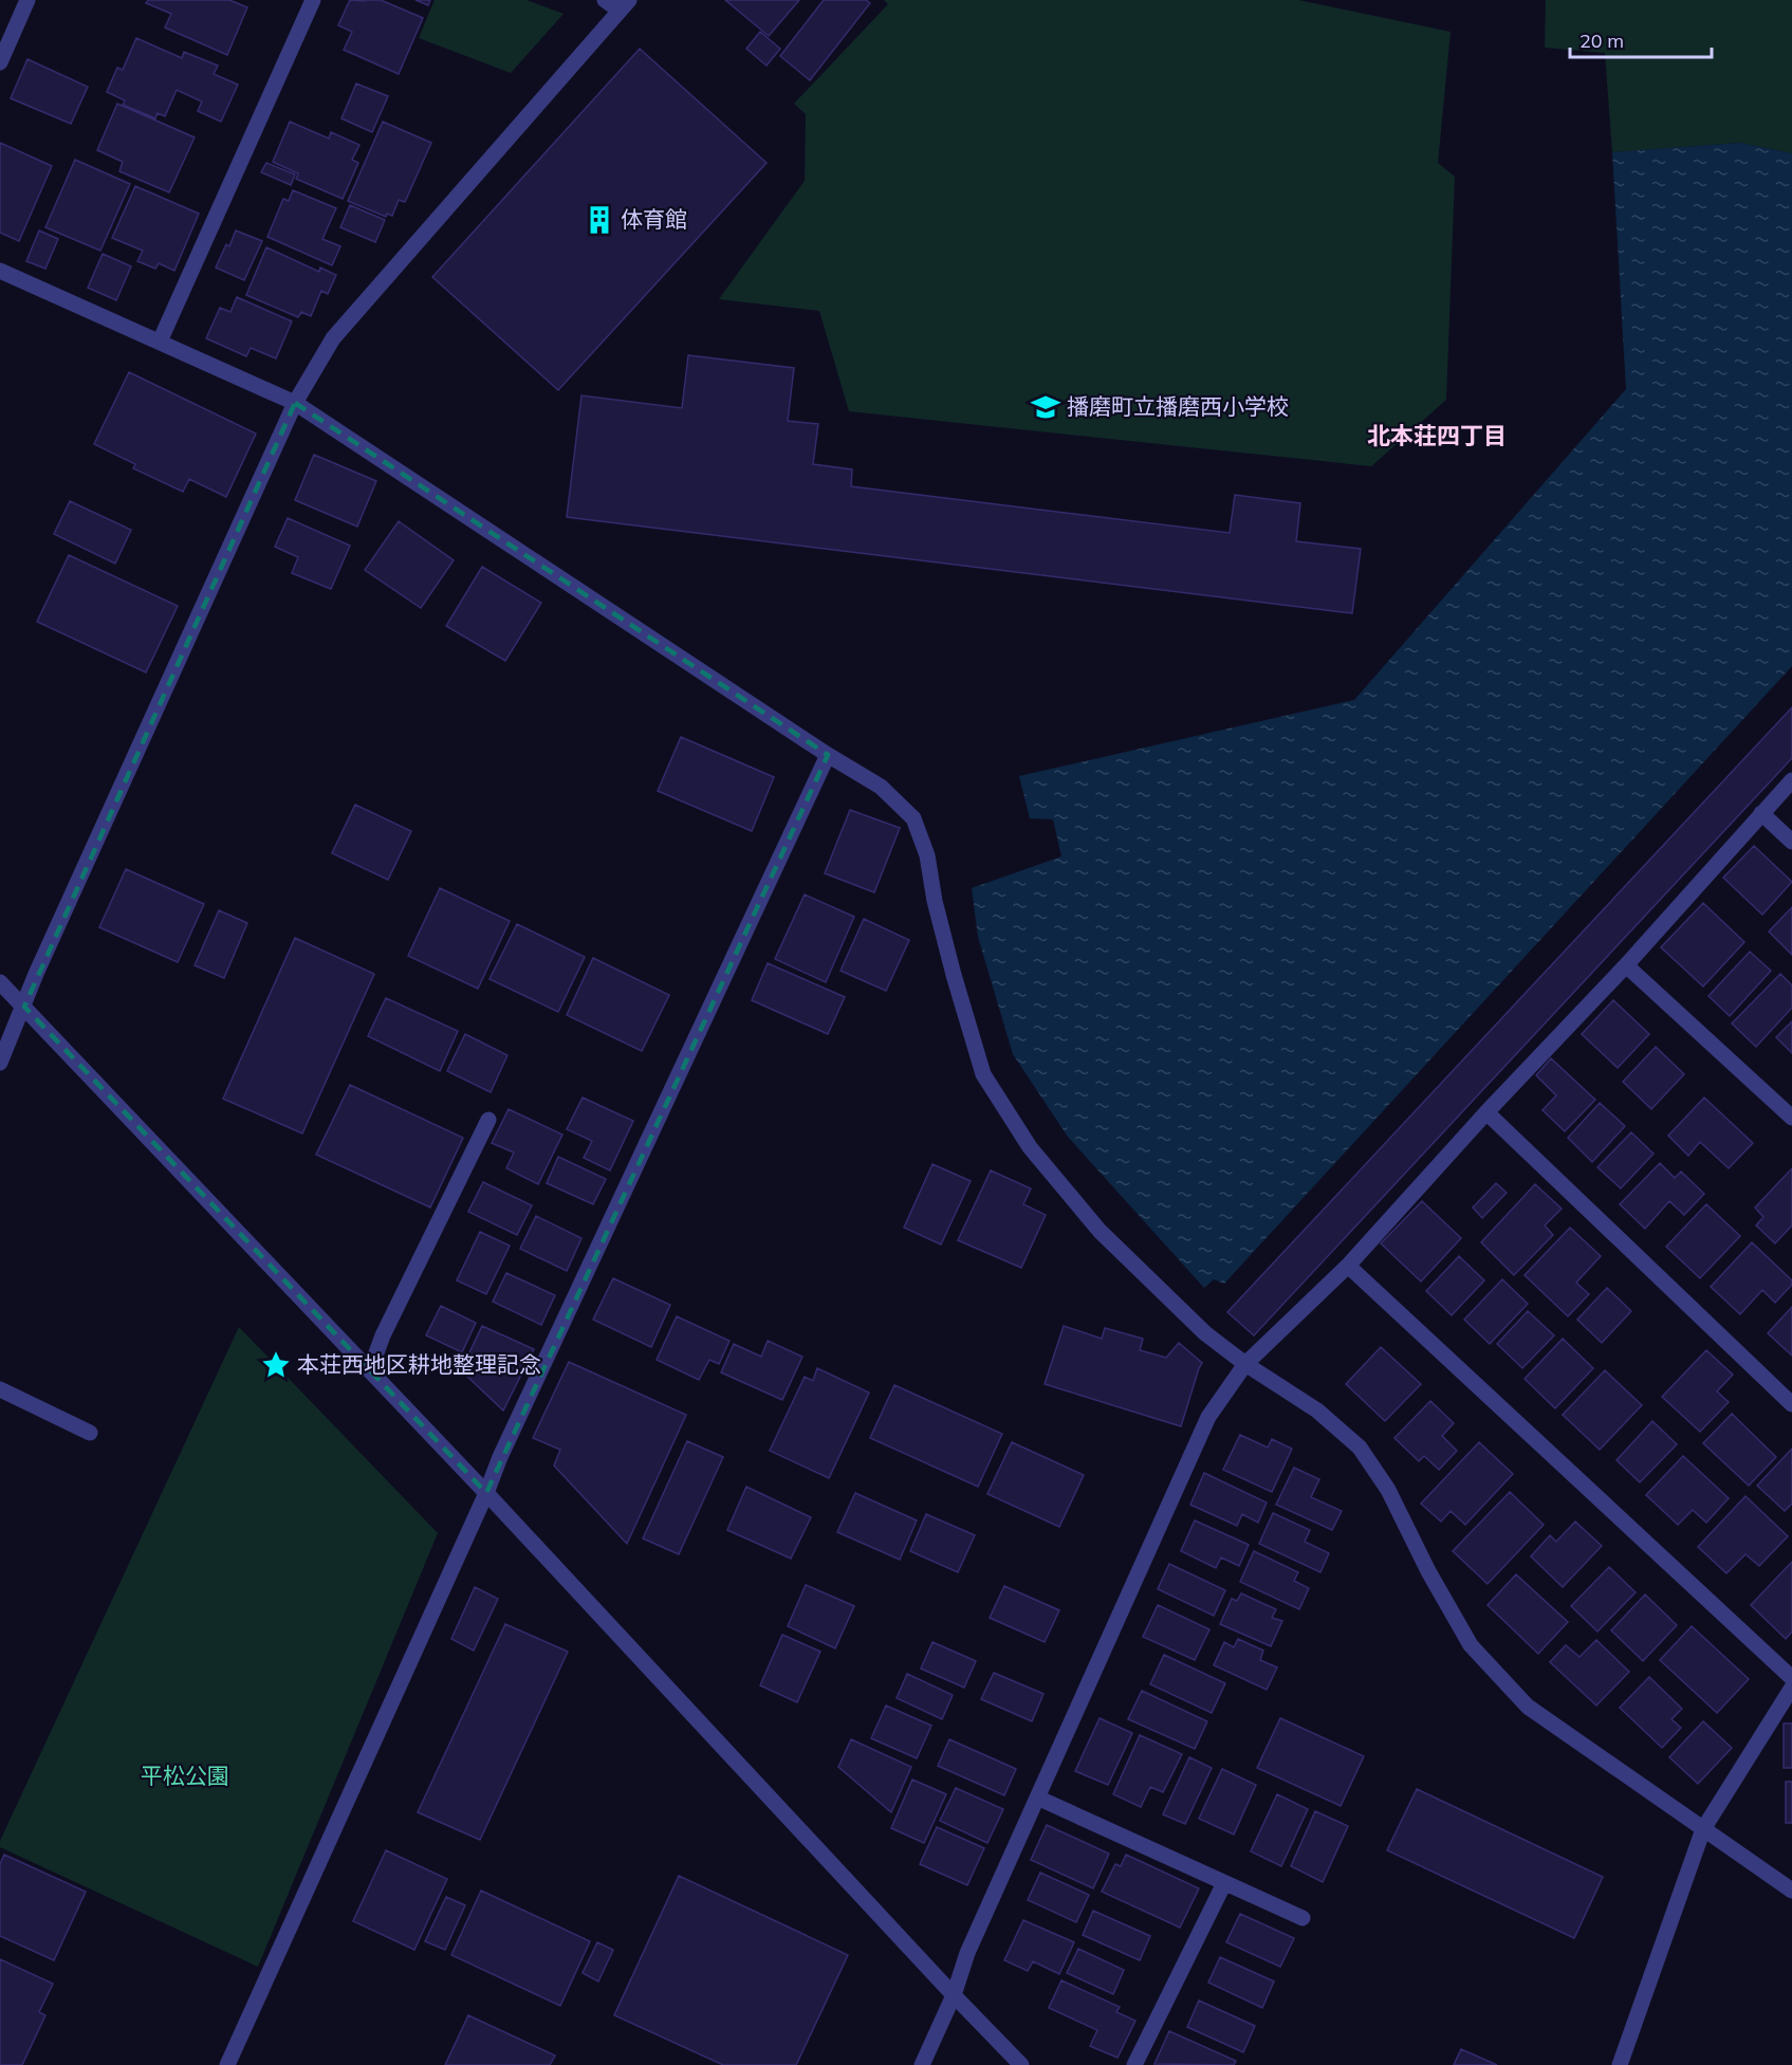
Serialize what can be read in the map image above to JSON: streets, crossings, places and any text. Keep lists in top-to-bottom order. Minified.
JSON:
{"districts":["北本荘四丁目"],"parks":["平松公園"],"places":{"building":["体育館"],"school or university":["播磨町立播磨西小学校"],"place":["本荘西地区耕地整理記念"]},"scale_bar":"20 m"}
